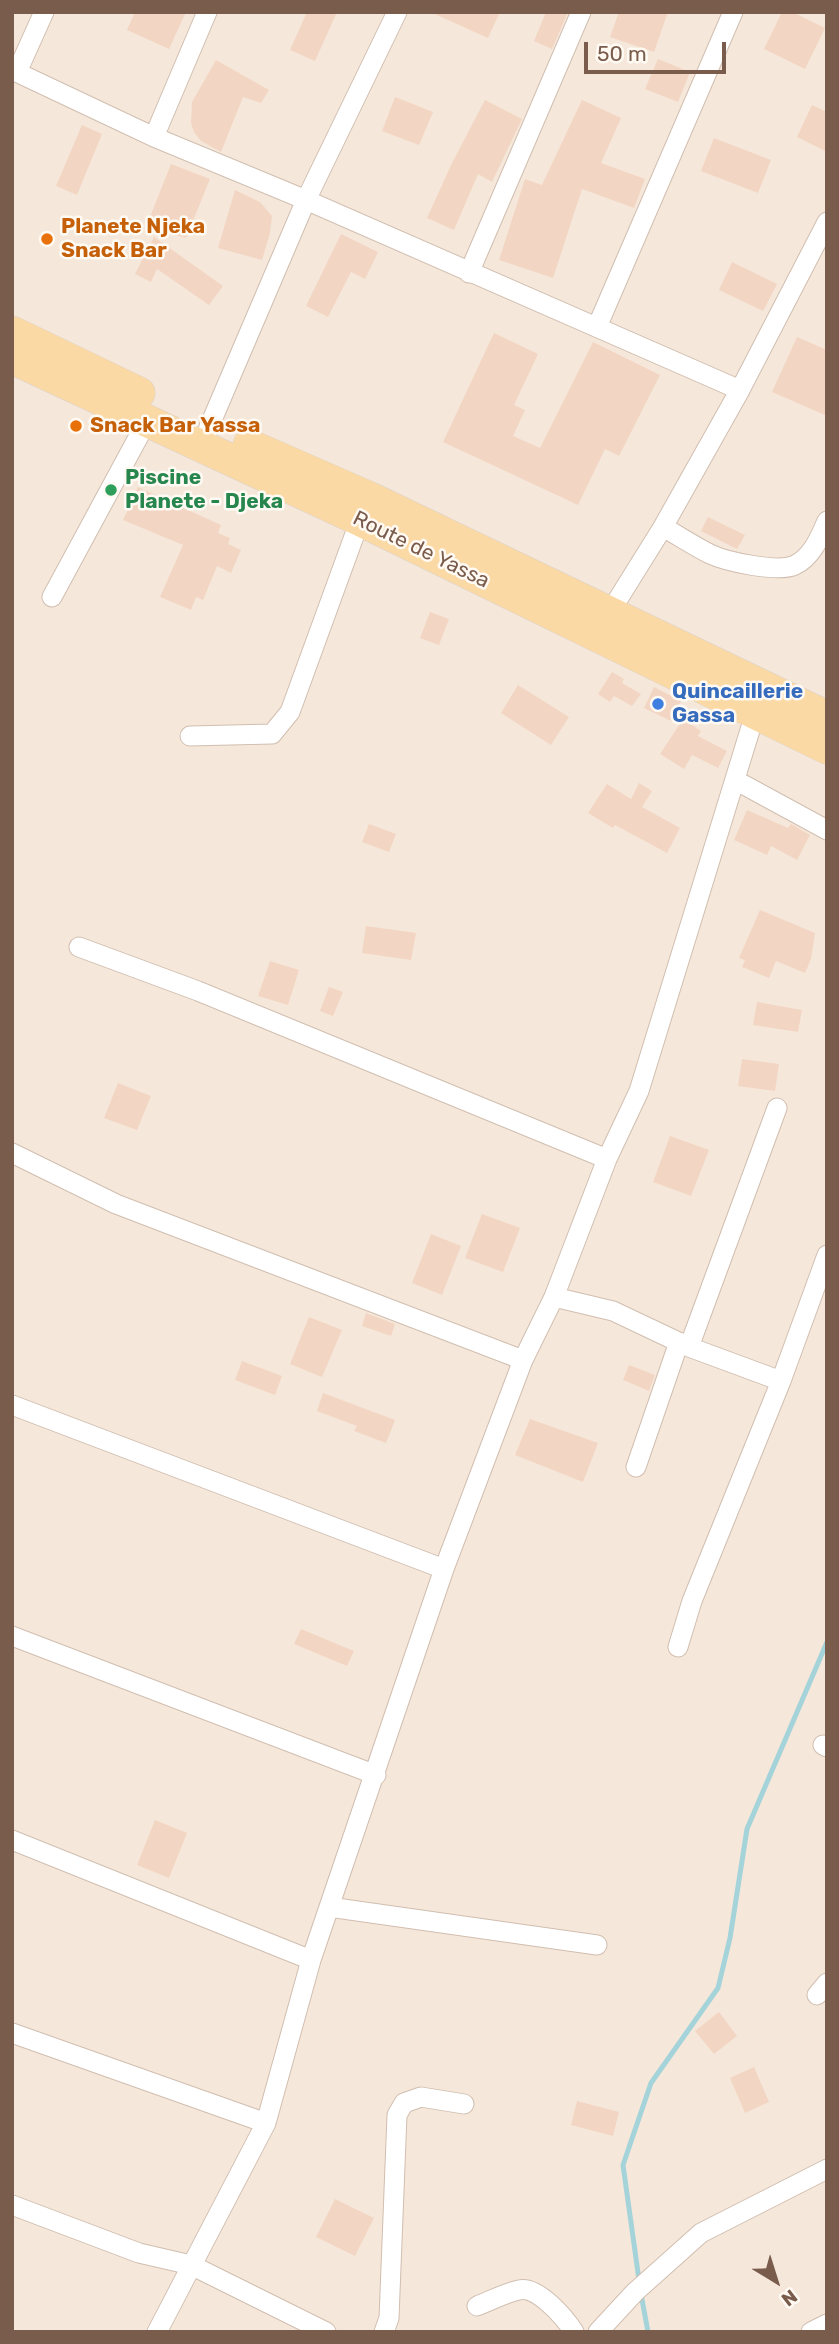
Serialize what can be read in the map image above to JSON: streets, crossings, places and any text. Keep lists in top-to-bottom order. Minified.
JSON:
{"streets":{"main road":["Route de Yassa"]},"places":["Planete Njeka Snack Bar","Snack Bar Yassa","Piscine Planete - Djeka","Quincaillerie Gassa"],"scale_bar":"50 m","north":"bottom right"}
